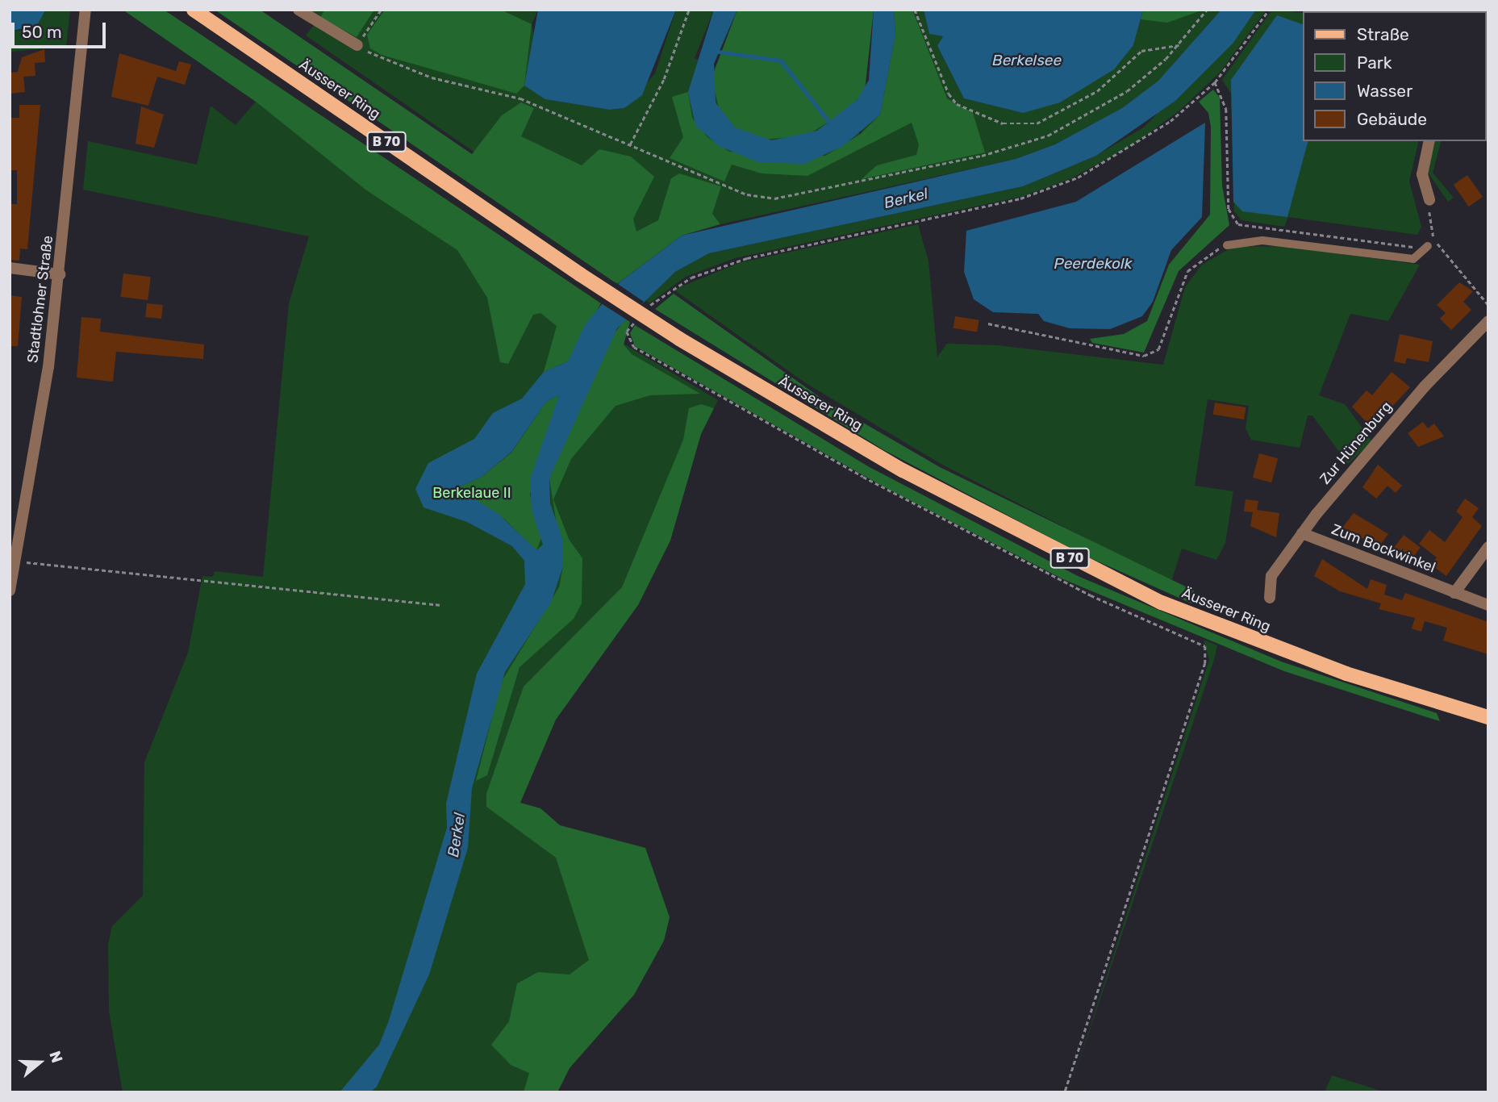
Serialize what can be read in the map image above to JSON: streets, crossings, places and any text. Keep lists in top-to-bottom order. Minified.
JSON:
{"streets":{"main road":["Äusserer Ring","B 70"],"street":["Stadtlohner Straße","Zur Hünenburg","Zum Bockwinkel"]},"crossings":[["Zur Hünenburg","Zum Bockwinkel"]],"water":["Berkelsee","Berkel","Peerdekolk"],"parks":["Berkelaue II"],"legend":["Straße","Park","Wasser","Gebäude"],"scale_bar":"50 m","north":"right"}
